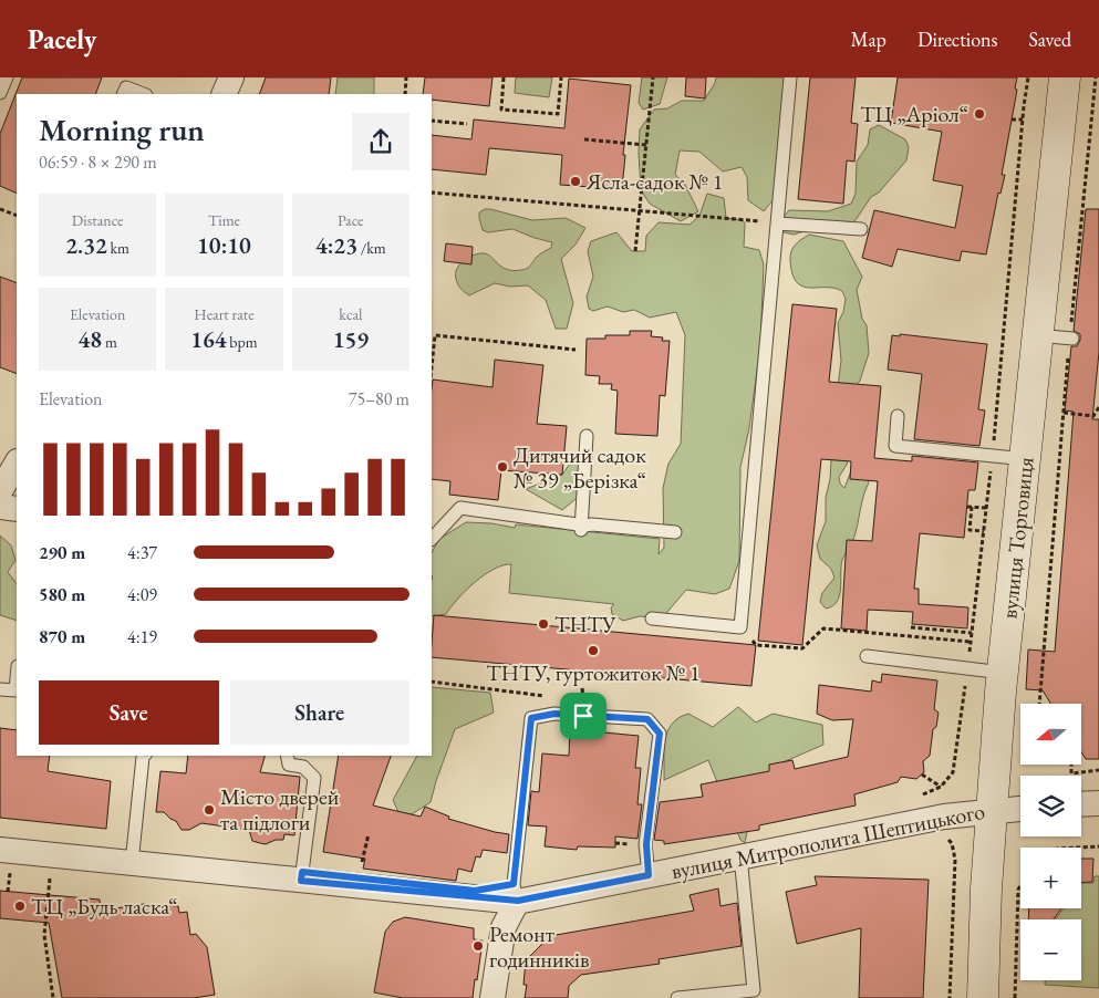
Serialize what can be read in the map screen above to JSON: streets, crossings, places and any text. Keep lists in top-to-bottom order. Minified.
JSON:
{"streets":{"main road":["вулиця Торговиця"],"street":["вулиця Митрополита Шептицького"]},"crossings":[["вулиця Торговиця","вулиця Митрополита Шептицького"]],"places":["ТЦ „Аріол“","Ясла-садок № 1","Дитячий садок № 39 „Берізка“","ТНТУ","ТНТУ, гуртожиток № 1","Місто дверей та підлоги","ТЦ „Будь ласка“","Ремонт годинників"],"north":"left","page":{"header":"Pacely","nav":["Map","Directions","Saved"],"heading":["Morning run","06:59 · 8 × 290 m"],"stats":[["Distance","2.32 km"],["Time","10:10"],["Pace","4:23 /km"],["Elevation","48 m"],["Heart rate","164 bpm"],["kcal","159"]],"chart":["Elevation","75–80 m"],"list":[{"name":"290 m","note":"4:37"},{"name":"580 m","note":"4:09"},{"name":"870 m","note":"4:19"}],"buttons":["Save","Share"],"map_buttons":["+","−"]}}
